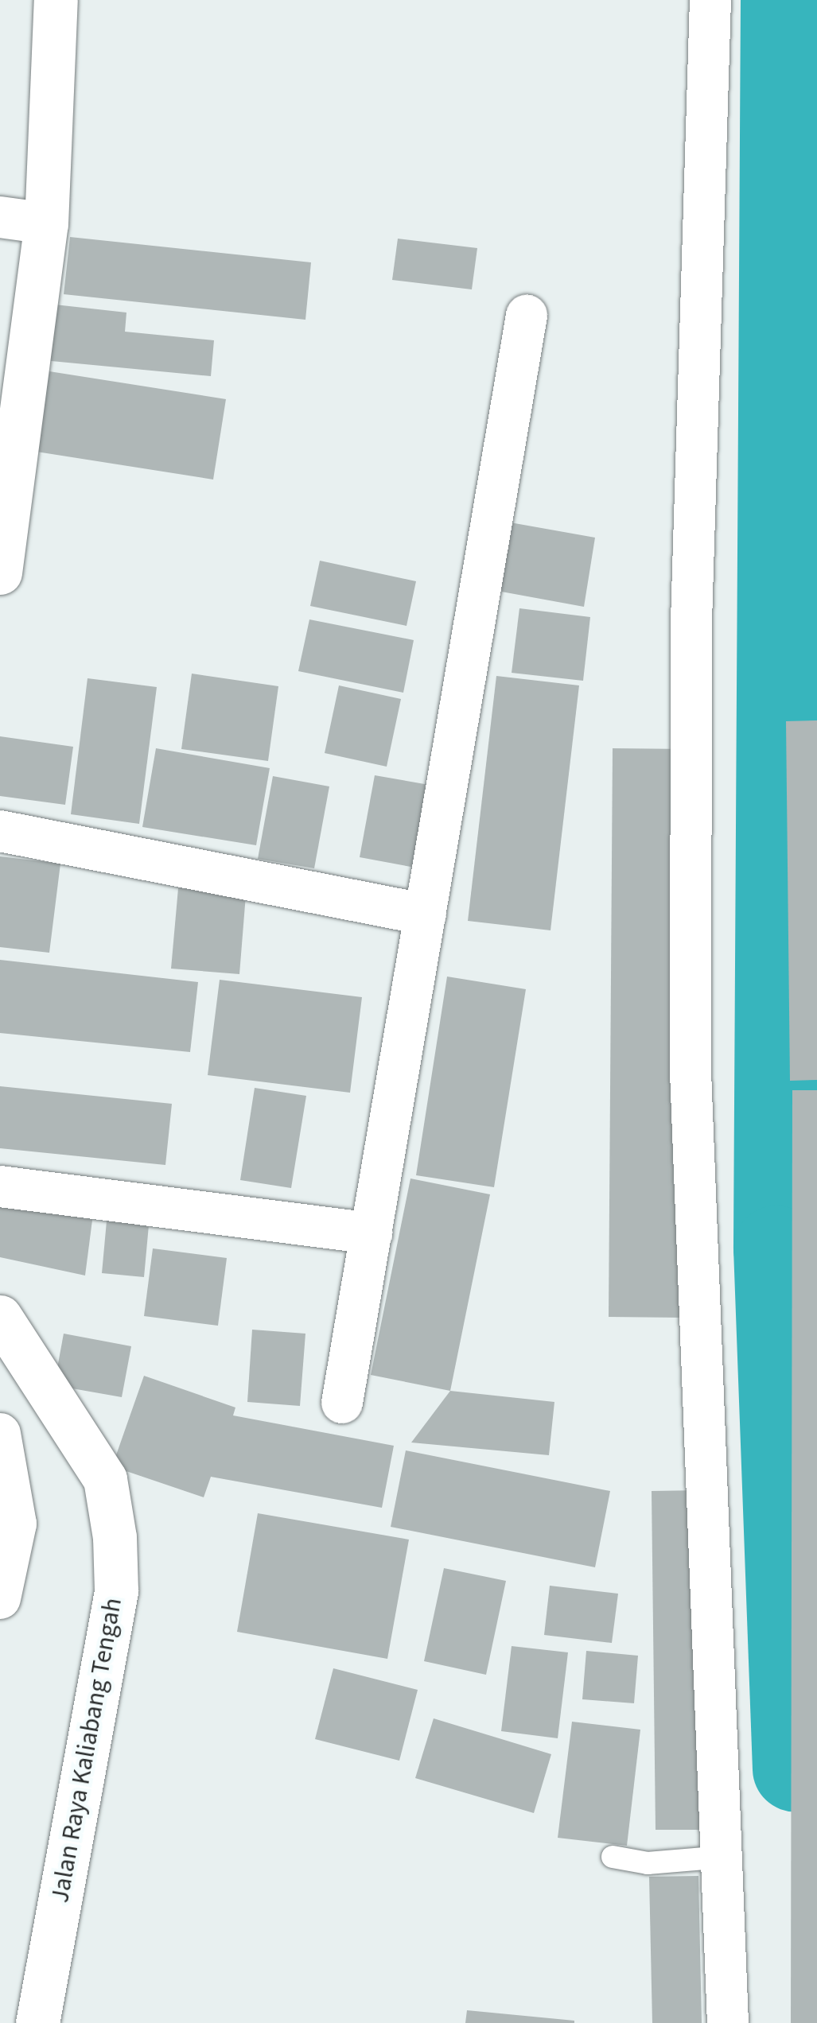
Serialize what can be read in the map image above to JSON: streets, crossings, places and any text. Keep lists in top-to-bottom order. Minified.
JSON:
{"streets":{"main road":["Jalan Raya Kaliabang Tengah"]}}
